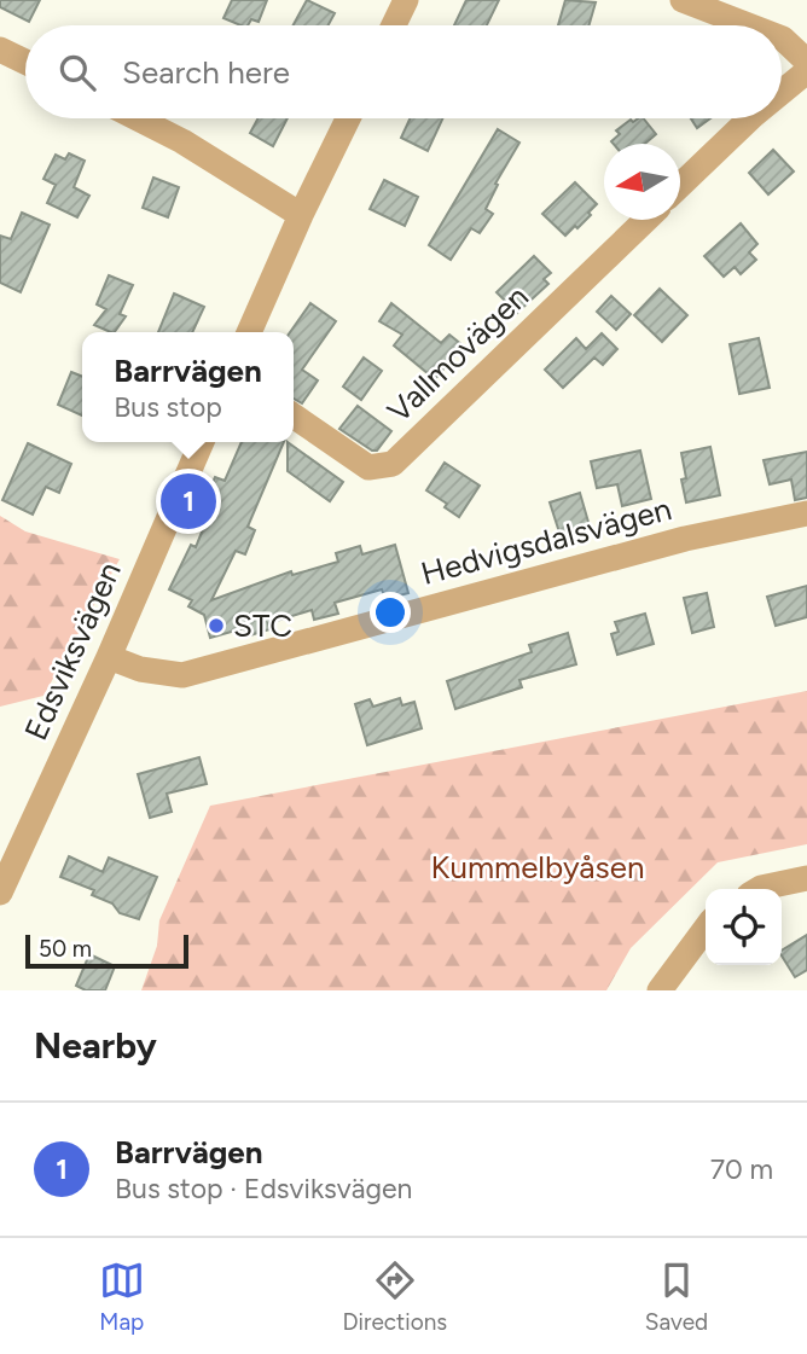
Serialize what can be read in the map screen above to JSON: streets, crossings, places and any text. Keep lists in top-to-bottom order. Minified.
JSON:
{"streets":{"street":["Vallmovägen","Hedvigsdalsvägen","Edsviksvägen"]},"crossings":[["Hedvigsdalsvägen","Edsviksvägen"]],"parks":["Kummelbyåsen"],"places":["STC"],"scale_bar":"50 m","north":"left","page":{"search":"Search here","popup":["Barrvägen","Bus stop"],"pins":"1","scale":"50 m","heading":"Nearby","list":[{"mark":"1","name":"Barrvägen","note":"Bus stop · Edsviksvägen","value":"70 m"}],"nav":["Map","Directions","Saved"]}}
